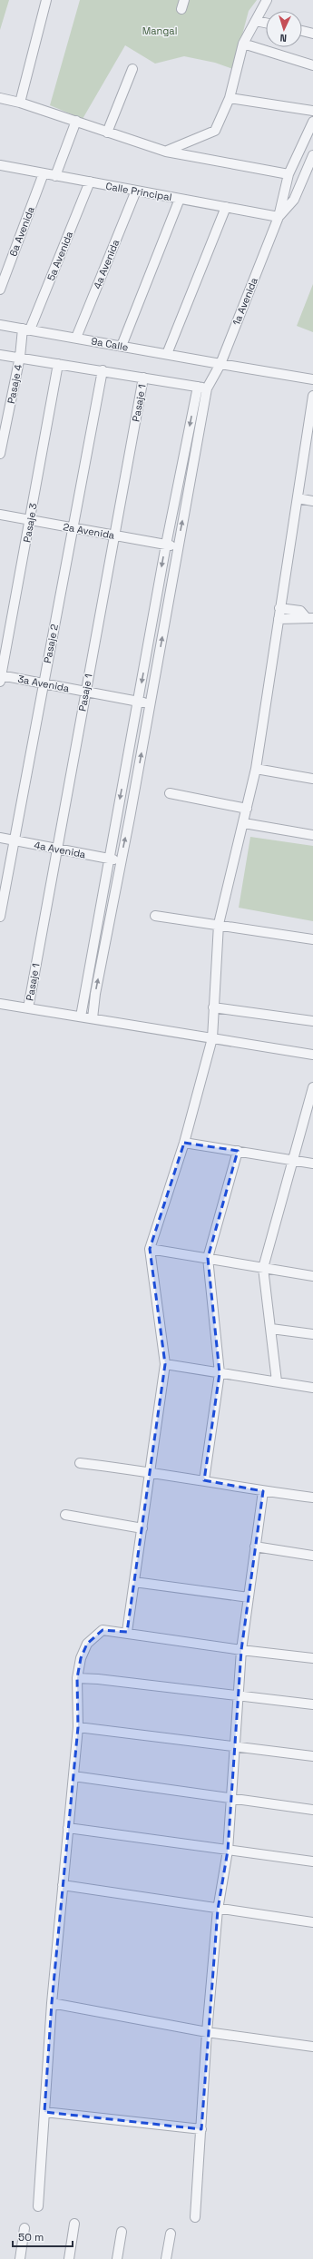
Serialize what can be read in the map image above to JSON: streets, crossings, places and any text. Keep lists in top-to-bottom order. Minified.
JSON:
{"streets":{"street":["Calle Principal","6a Avenida","5a Avenida","4a Avenida","1a Avenida","9a Calle","Pasaje 4","Pasaje 1","Pasaje 3","2a Avenida","Pasaje 2","3a Avenida"]},"crossings":[["Calle Principal","6a Avenida"],["Calle Principal","5a Avenida"],["Calle Principal","4a Avenida"],["Calle Principal","1a Avenida"],["5a Avenida","9a Calle"],["5a Avenida","Pasaje 4"],["4a Avenida","1a Avenida"],["4a Avenida","9a Calle"],["4a Avenida","Pasaje 1"],["4a Avenida","Pasaje 2"],["1a Avenida","9a Calle"],["1a Avenida","2a Avenida"],["1a Avenida","3a Avenida"],["Pasaje 1","2a Avenida"],["Pasaje 1","3a Avenida"],["Pasaje 3","2a Avenida"],["Pasaje 3","3a Avenida"],["2a Avenida","Pasaje 2"],["Pasaje 2","3a Avenida"]],"parks":["Mangal"],"scale_bar":"50 m","north":"bottom"}
